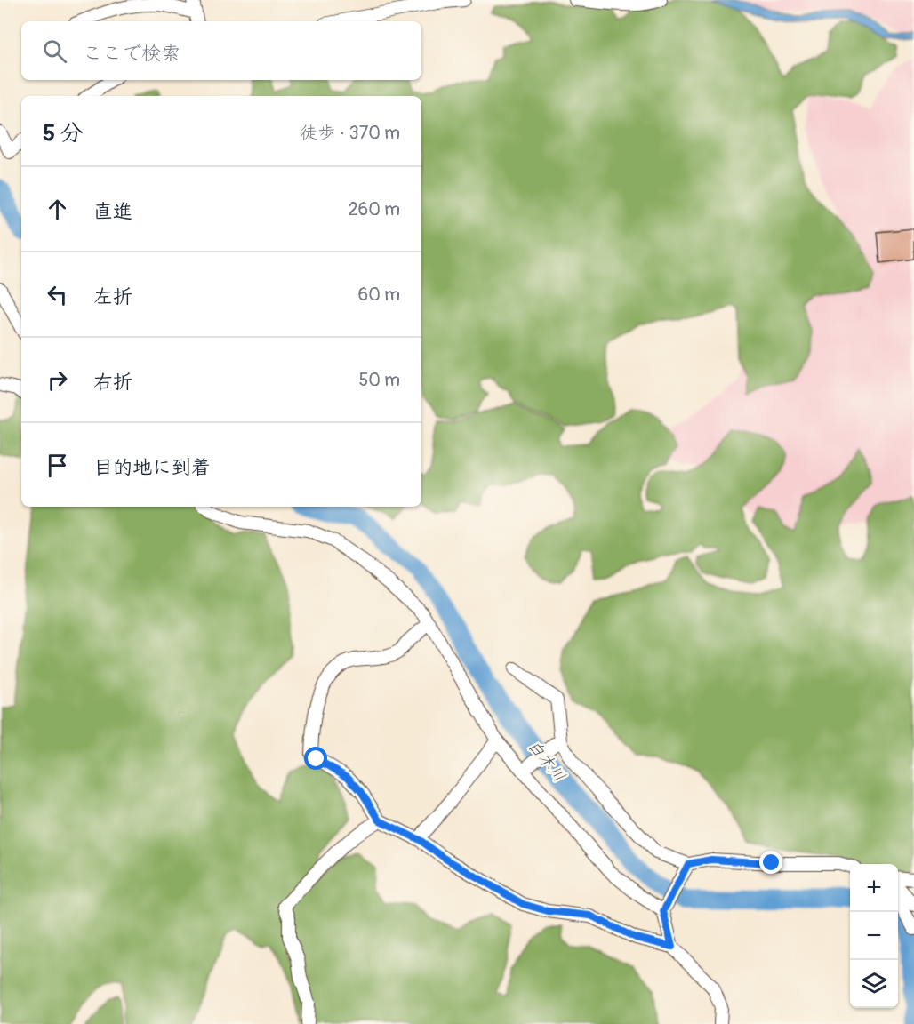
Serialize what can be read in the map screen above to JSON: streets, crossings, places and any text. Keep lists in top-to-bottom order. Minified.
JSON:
{"water":["白木川"],"page":{"search":"ここで検索","heading":["5 分","徒歩 · 370 m"],"list":[["直進","260 m"],["左折","60 m"],["右折","50 m"],"目的地に到着"],"map_buttons":["+","−"]}}
